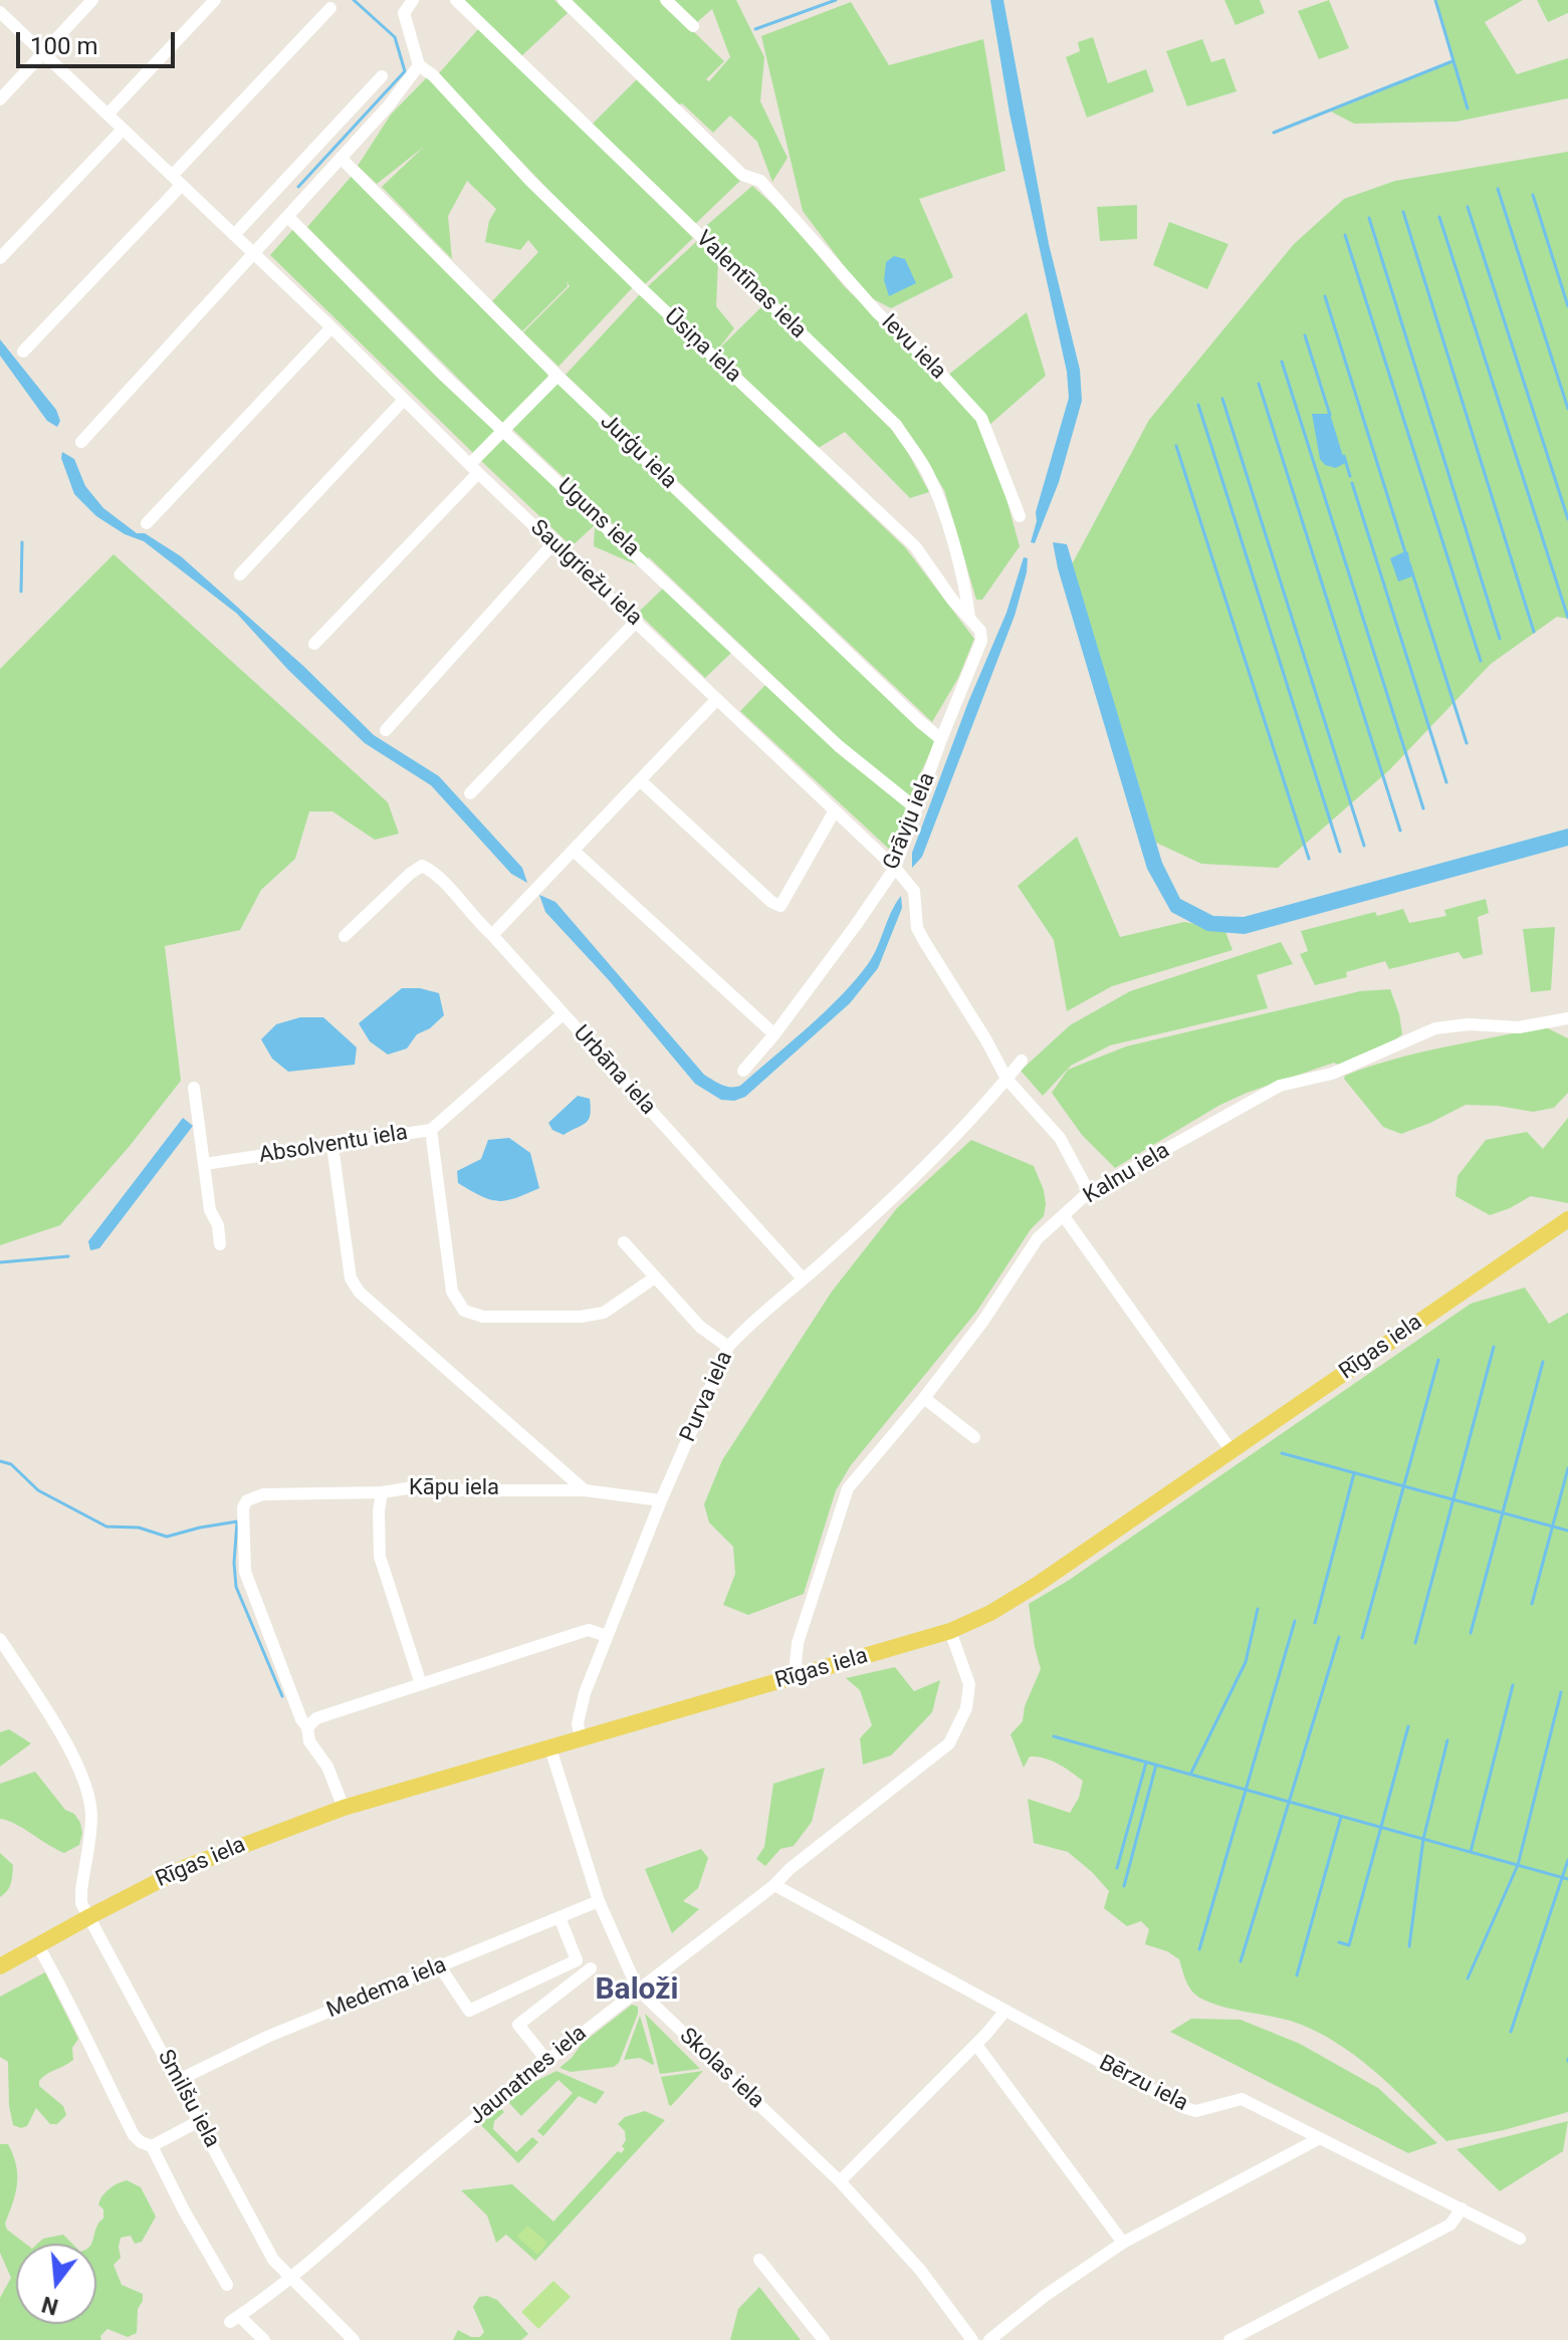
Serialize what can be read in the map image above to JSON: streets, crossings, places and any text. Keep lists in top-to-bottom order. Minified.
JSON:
{"streets":{"main road":["Rīgas iela"],"street":["Valentīnas iela","Ūsiņa iela","Ievu iela","Jurģu iela","Uguns iela","Saulgriežu iela","Grāvju iela","Urbāna iela","Absolventu iela","Kalnu iela","Purva iela","Kāpu iela","Medema iela","Skolas iela","Jaunatnes iela","Bērzu iela","Smilšu iela"]},"crossings":[["Valentīnas iela","Ūsiņa iela"],["Ūsiņa iela","Grāvju iela"],["Jurģu iela","Grāvju iela"],["Uguns iela","Grāvju iela"],["Saulgriežu iela","Grāvju iela"],["Saulgriežu iela","Kalnu iela"],["Saulgriežu iela","Purva iela"],["Urbāna iela","Absolventu iela"],["Urbāna iela","Purva iela"],["Kalnu iela","Rīgas iela"],["Rīgas iela","Purva iela"],["Rīgas iela","Skolas iela"],["Rīgas iela","Jaunatnes iela"],["Rīgas iela","Smilšu iela"],["Purva iela","Kāpu iela"],["Medema iela","Skolas iela"],["Medema iela","Smilšu iela"],["Skolas iela","Jaunatnes iela"],["Jaunatnes iela","Bērzu iela"],["Jaunatnes iela","Smilšu iela"]],"districts":["Baloži"],"scale_bar":"100 m","north":"bottom"}
